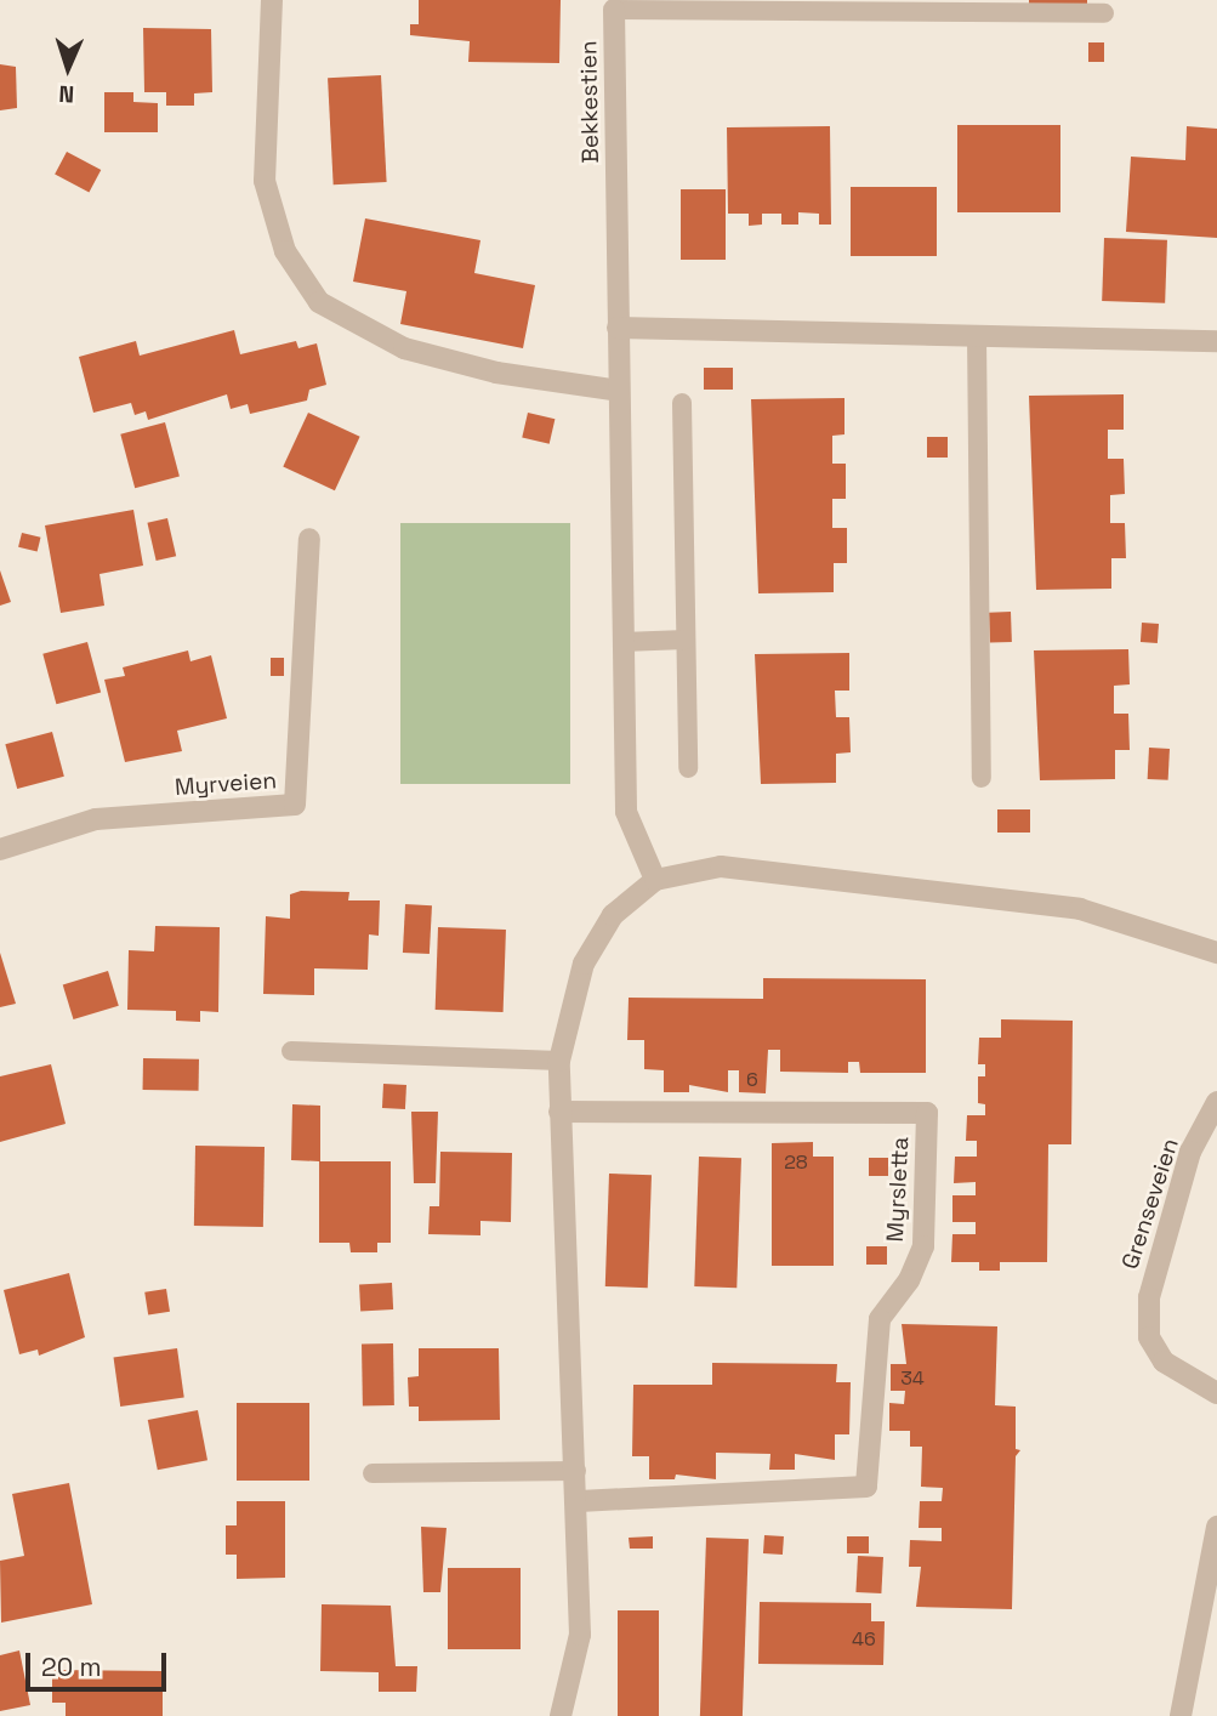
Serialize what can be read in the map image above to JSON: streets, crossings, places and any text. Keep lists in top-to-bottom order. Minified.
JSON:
{"streets":{"street":["Bekkestien","Myrveien","Myrsletta","Grenseveien"]},"house_numbers":["6","28","34","46"],"scale_bar":"20 m","north":"bottom"}
